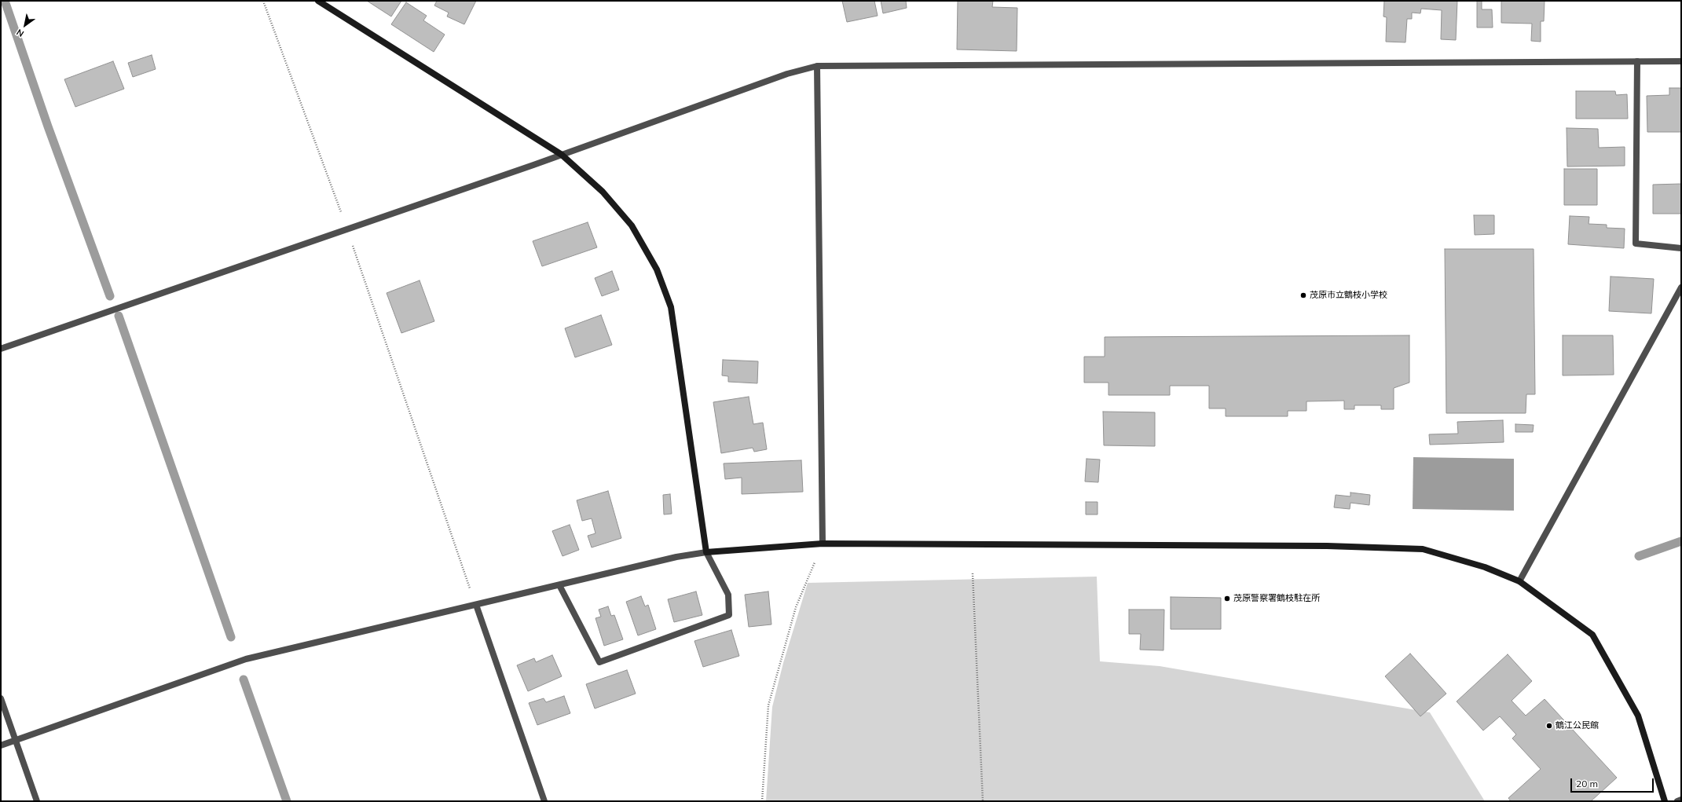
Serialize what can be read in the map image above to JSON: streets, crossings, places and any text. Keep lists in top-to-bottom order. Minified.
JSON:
{"places":["茂原市立鶴枝小学校","茂原警察署鶴枝駐在所","鶴江公民館"],"scale_bar":"20 m","north":"bottom left"}
